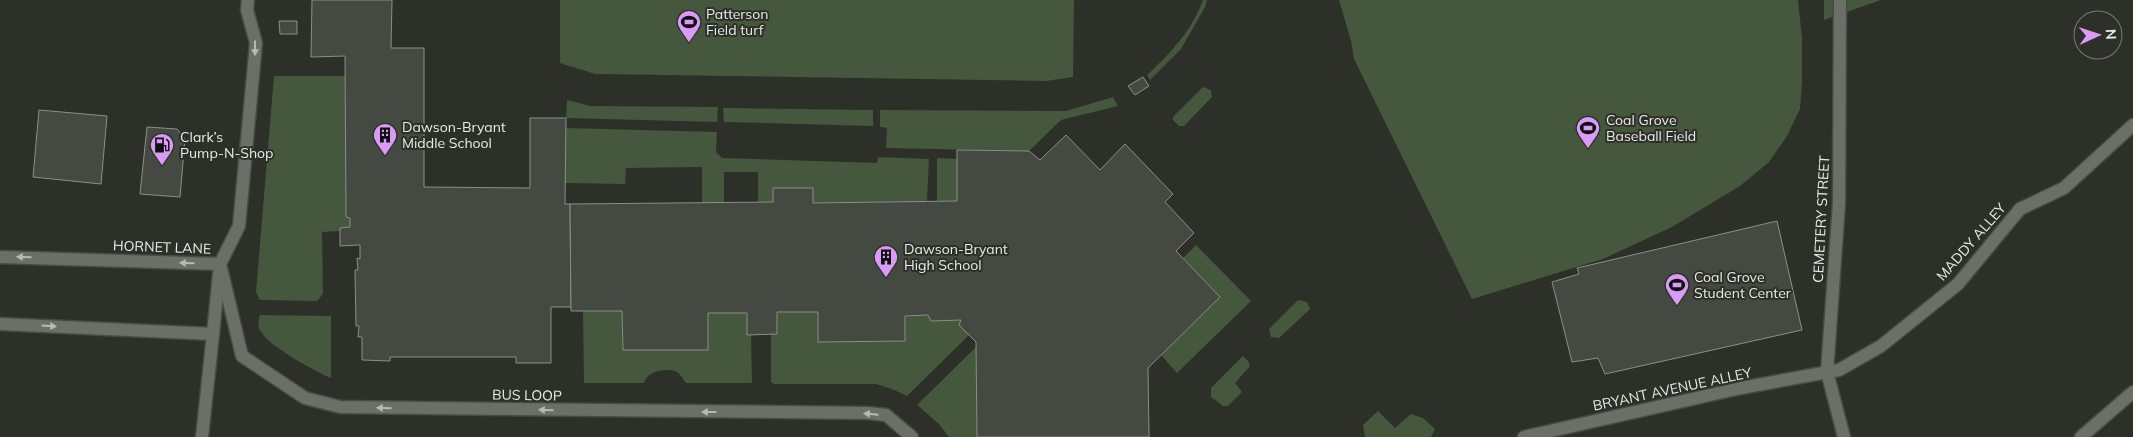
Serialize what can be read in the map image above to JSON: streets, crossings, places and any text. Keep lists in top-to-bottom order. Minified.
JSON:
{"streets":{"street":["CEMETERY STREET","MADDY ALLEY","HORNET LANE","BRYANT AVENUE ALLEY","BUS LOOP"]},"crossings":[["CEMETERY STREET","MADDY ALLEY"],["CEMETERY STREET","BRYANT AVENUE ALLEY"],["MADDY ALLEY","BRYANT AVENUE ALLEY"],["HORNET LANE","BUS LOOP"]],"one_way":["BUS LOOP"],"places":{"sports":["Patterson Field turf","Coal Grove Baseball Field","Coal Grove Student Center"],"building":["Dawson-Bryant Middle School","Dawson-Bryant High School"],"fuel station":["Clark’s Pump-N-Shop"]},"north":"right"}
